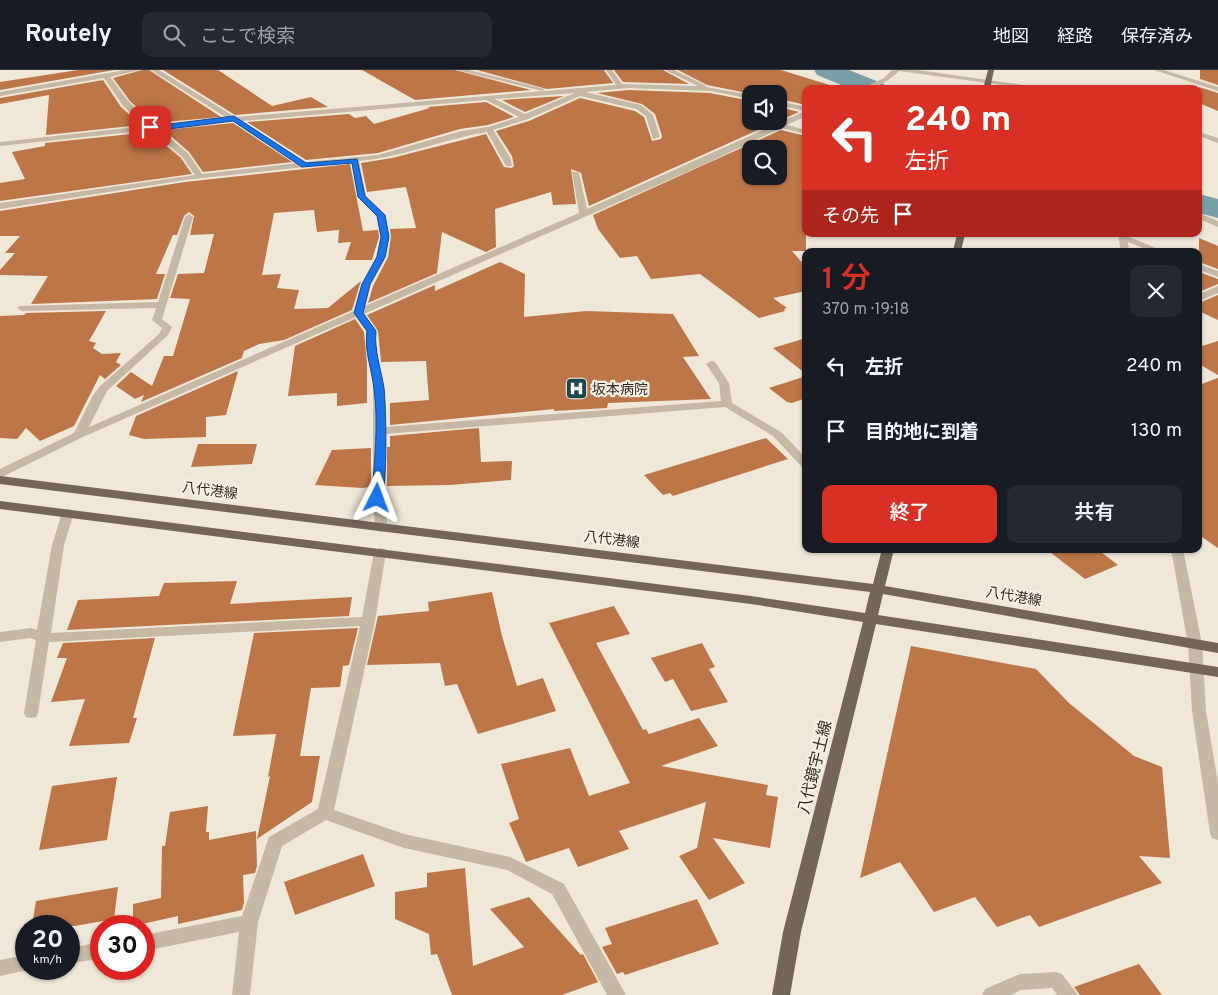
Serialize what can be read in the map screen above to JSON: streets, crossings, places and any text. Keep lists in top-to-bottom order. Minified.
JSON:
{"streets":{"main road":["八代港線","八代鏡宇土線"]},"crossings":[["八代港線","八代鏡宇土線"]],"places":{"hospital":["坂本病院"]},"page":{"header":"Routely","search":"ここで検索","nav":["地図","経路","保存済み"],"turn":["240 m","左折"],"then":"その先","heading":["1 分","370 m · 19:18"],"list":[{"name":"左折","value":"240 m"},{"name":"目的地に到着","value":"130 m"}],"buttons":["終了","共有"],"speed":"20 km/h","limit":"30"}}
